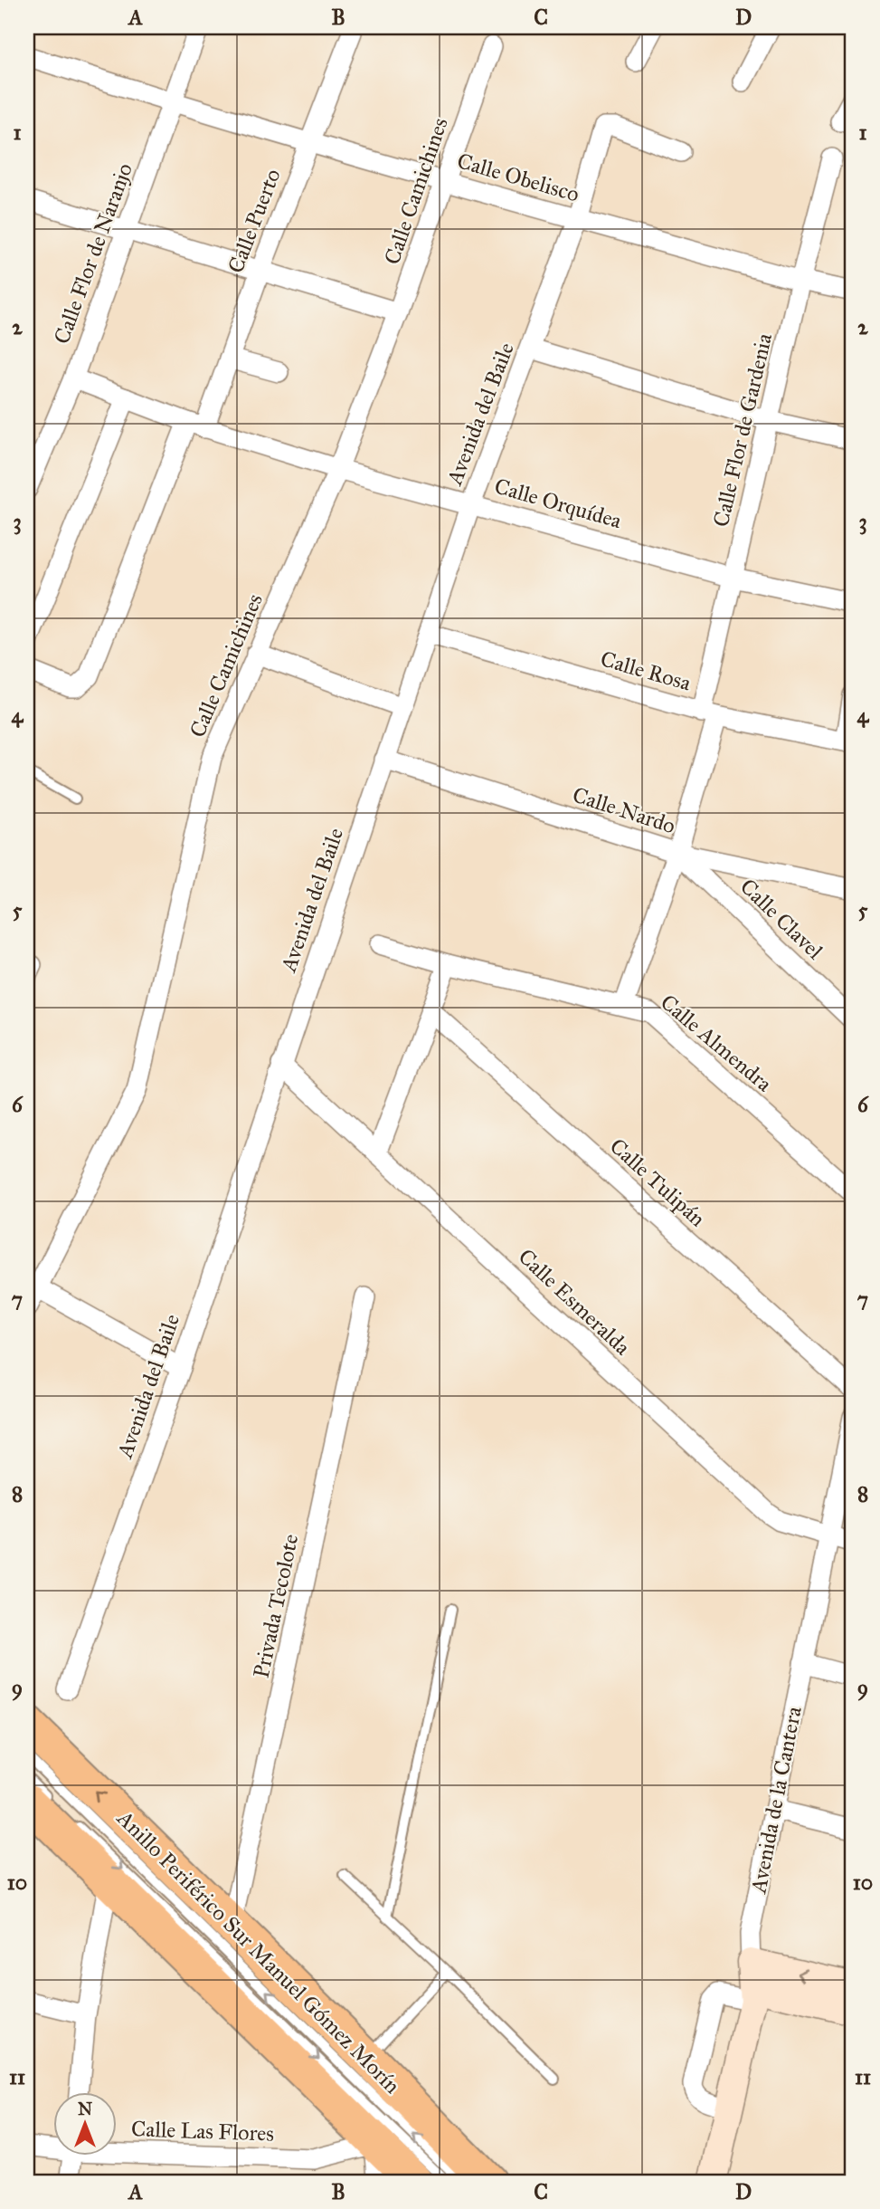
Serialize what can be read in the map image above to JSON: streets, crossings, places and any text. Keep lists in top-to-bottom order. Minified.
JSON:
{"streets":{"highway":["Anillo Periférico Sur Manuel Gómez Morín"],"street":["Calle Obelisco","Calle Camichines","Calle Puerto","Calle Flor de Naranjo","Avenida del Baile","Calle Flor de Gardenia","Calle Orquídea","Calle Rosa","Calle Nardo","Calle Clavel","Calle Almendra","Calle Tulipán","Calle Esmeralda","Privada Tecolote","Avenida de la Cantera","Calle Las Flores"]},"crossings":[["Calle Obelisco","Calle Camichines"],["Calle Obelisco","Calle Puerto"],["Calle Obelisco","Calle Flor de Naranjo"],["Calle Obelisco","Avenida del Baile"],["Calle Obelisco","Calle Flor de Gardenia"],["Calle Camichines","Calle Orquídea"],["Calle Puerto","Calle Orquídea"],["Calle Flor de Naranjo","Calle Orquídea"],["Avenida del Baile","Calle Orquídea"],["Avenida del Baile","Calle Rosa"],["Avenida del Baile","Calle Nardo"],["Avenida del Baile","Calle Esmeralda"],["Calle Flor de Gardenia","Calle Orquídea"],["Calle Flor de Gardenia","Calle Rosa"],["Calle Flor de Gardenia","Calle Nardo"],["Calle Flor de Gardenia","Calle Clavel"],["Calle Flor de Gardenia","Calle Almendra"],["Calle Nardo","Calle Clavel"],["Calle Esmeralda","Avenida de la Cantera"],["Privada Tecolote","Anillo Periférico Sur Manuel Gómez Morín"]],"north":"top","grid":{"columns":["A","B","C","D"],"rows":["1","2","3","4","5","6","7","8","9","10","11"]}}
